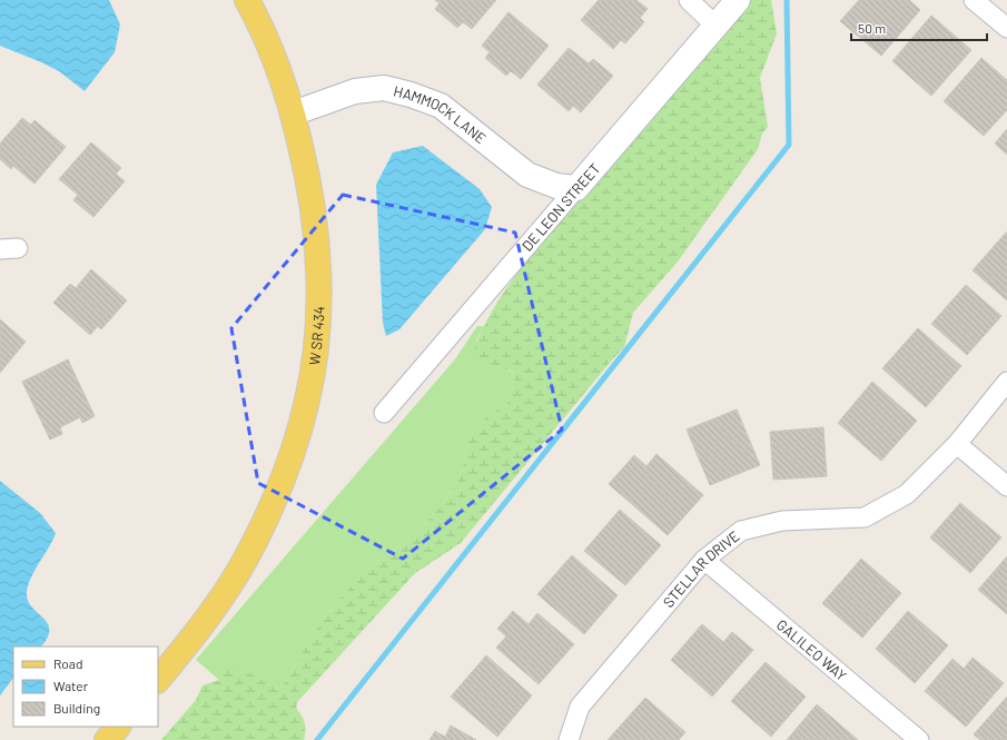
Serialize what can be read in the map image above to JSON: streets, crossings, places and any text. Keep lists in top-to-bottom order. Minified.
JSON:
{"streets":{"main road":["W SR 434"],"street":["HAMMOCK LANE","DE LEON STREET","STELLAR DRIVE","GALILEO WAY"]},"crossings":[["HAMMOCK LANE","DE LEON STREET"],["HAMMOCK LANE","W SR 434"],["STELLAR DRIVE","GALILEO WAY"]],"legend":["Road","Water","Building"],"scale_bar":"50 m"}
